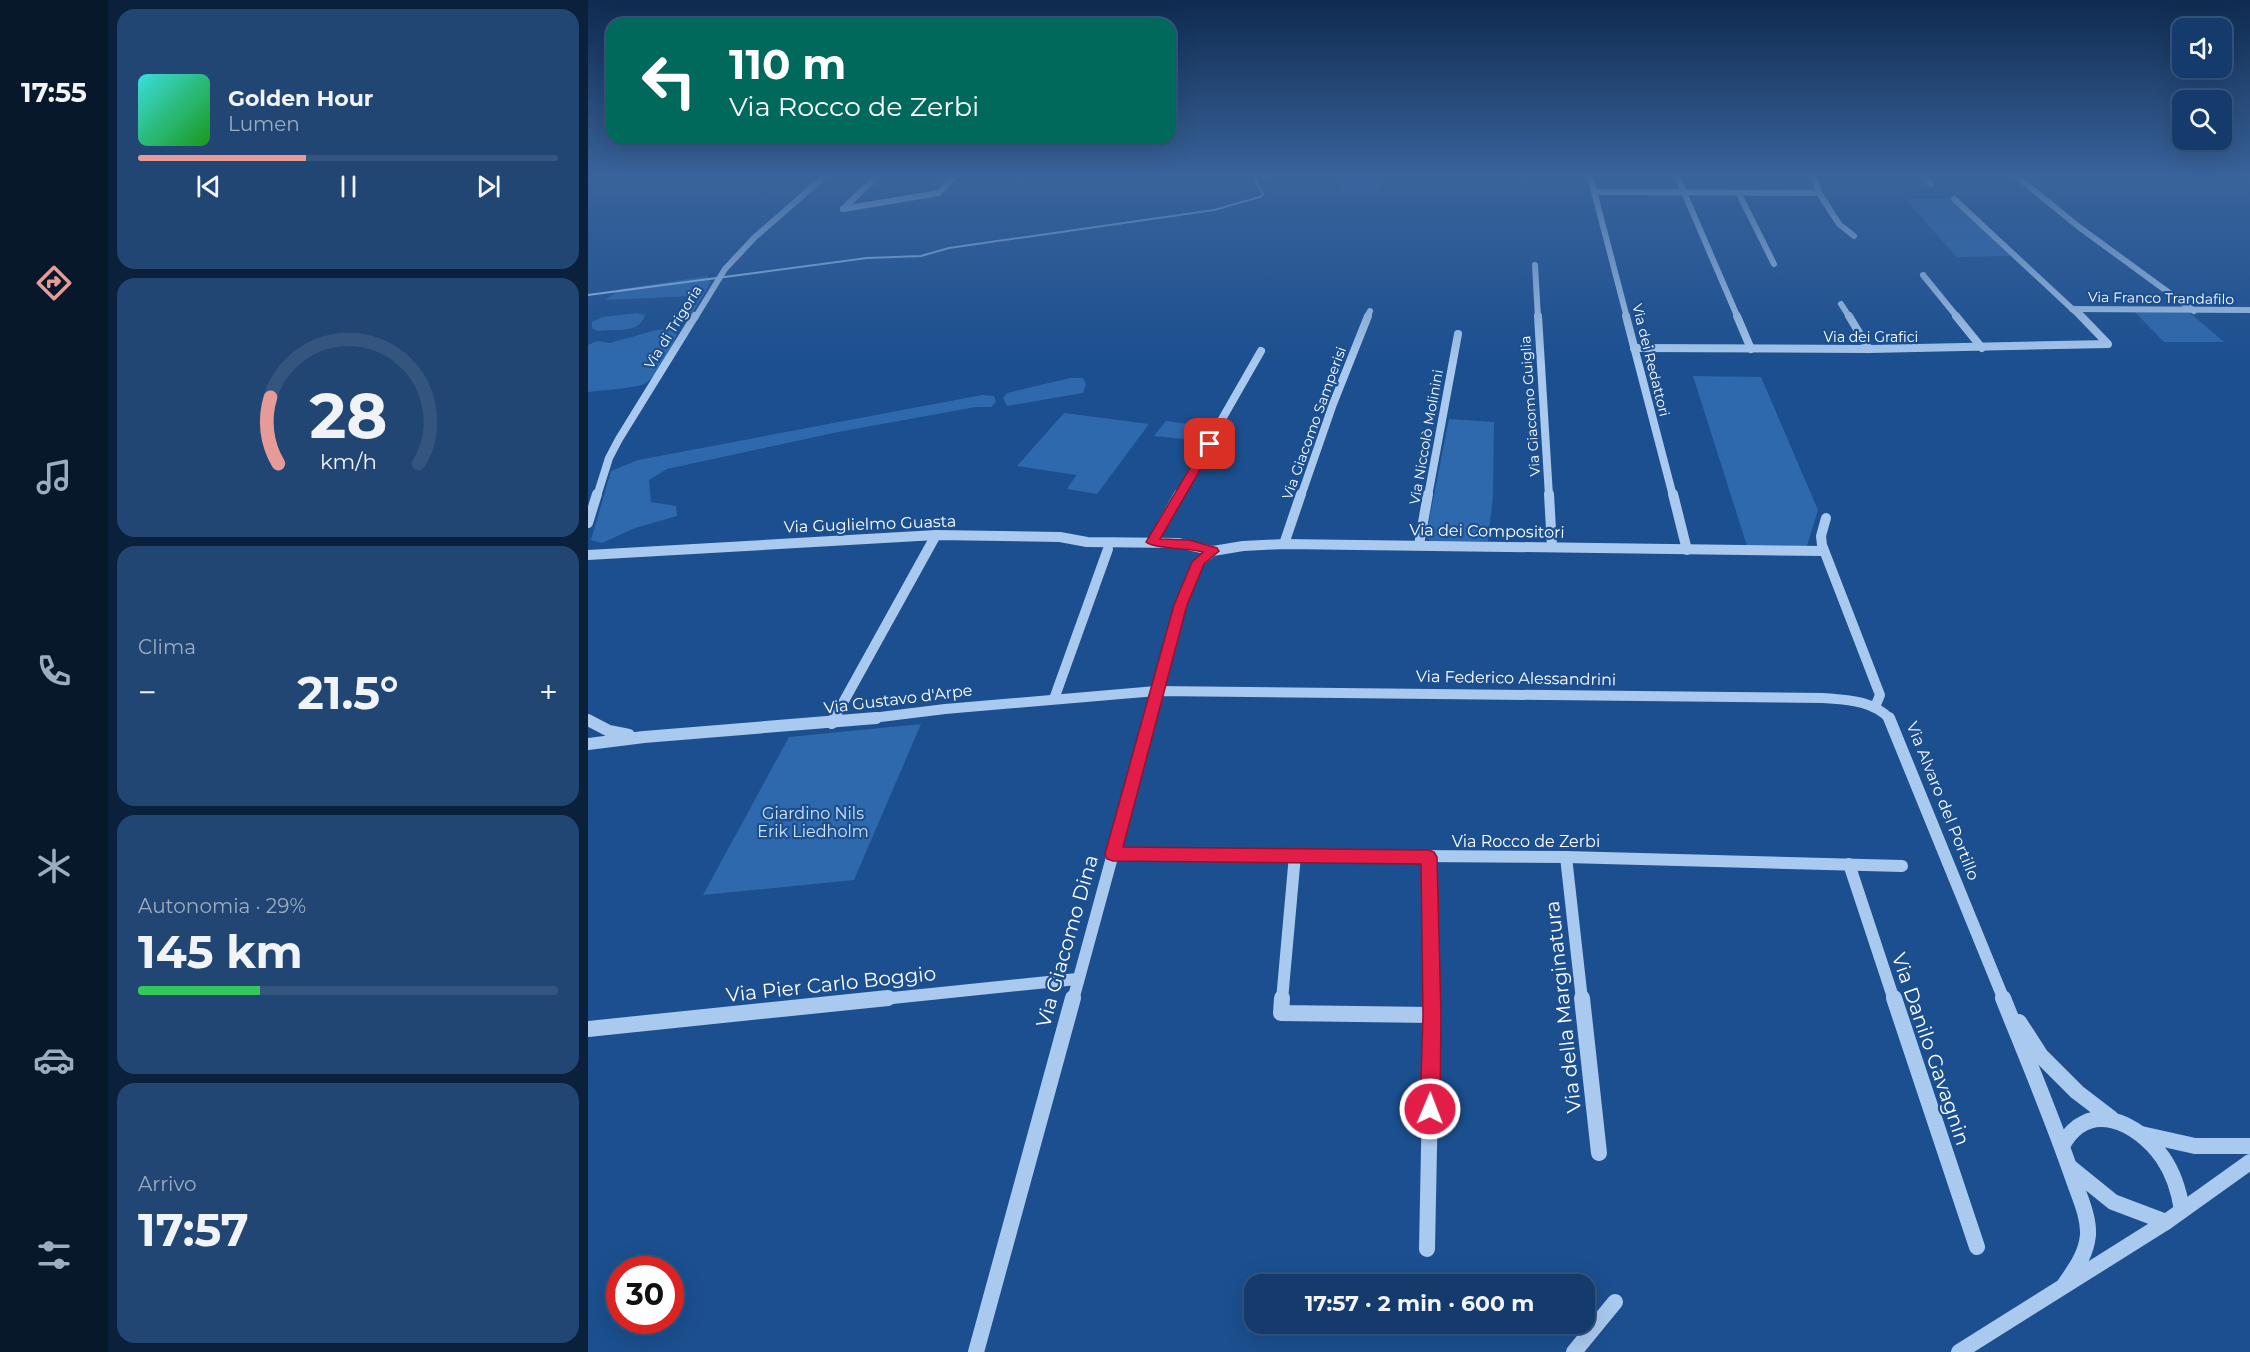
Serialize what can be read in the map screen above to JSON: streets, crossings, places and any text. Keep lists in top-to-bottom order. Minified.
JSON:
{"streets":{"street":["Via Franco Trandafilo","Via di Trigoria","Via dei Grafici","Via dei Redattori","Via Giacomo Guiglia","Via Giacomo Samperisi","Via Niccolò Molinini","Via Guglielmo Guasta","Via dei Compositori","Via Federico Alessandrini","Via Gustavo d'Arpe","Via Alvaro del Portillo","Via Rocco de Zerbi","Via Giacomo Dina","Via Pier Carlo Boggio","Via della Marginatura","Via Danilo Gavagnin"]},"crossings":[["Via Franco Trandafilo","Via dei Grafici"],["Via dei Grafici","Via dei Redattori"],["Via dei Redattori","Via dei Compositori"],["Via Giacomo Guiglia","Via dei Compositori"],["Via Giacomo Samperisi","Via dei Compositori"],["Via Niccolò Molinini","Via dei Compositori"],["Via Guglielmo Guasta","Via dei Compositori"],["Via dei Compositori","Via Giacomo Dina"],["Via Federico Alessandrini","Via Gustavo d'Arpe"],["Via Federico Alessandrini","Via Alvaro del Portillo"],["Via Federico Alessandrini","Via Giacomo Dina"],["Via Gustavo d'Arpe","Via Giacomo Dina"],["Via Rocco de Zerbi","Via Giacomo Dina"],["Via Rocco de Zerbi","Via della Marginatura"],["Via Rocco de Zerbi","Via Danilo Gavagnin"],["Via Giacomo Dina","Via Pier Carlo Boggio"]],"parks":["Giardino Nils Erik Liedholm"],"page":{"tabs":"17:55","turn":["110 m","Via Rocco de Zerbi"],"song":["Golden Hour","Lumen"],"tile":["Clima",["Autonomia · 29%","145 km"],["Arrivo","17:57"]],"heat":["−","21.5°","+"],"limit":"30","trip":"17:57 · 2 min · 600 m","gauge":["28","km/h"]}}
